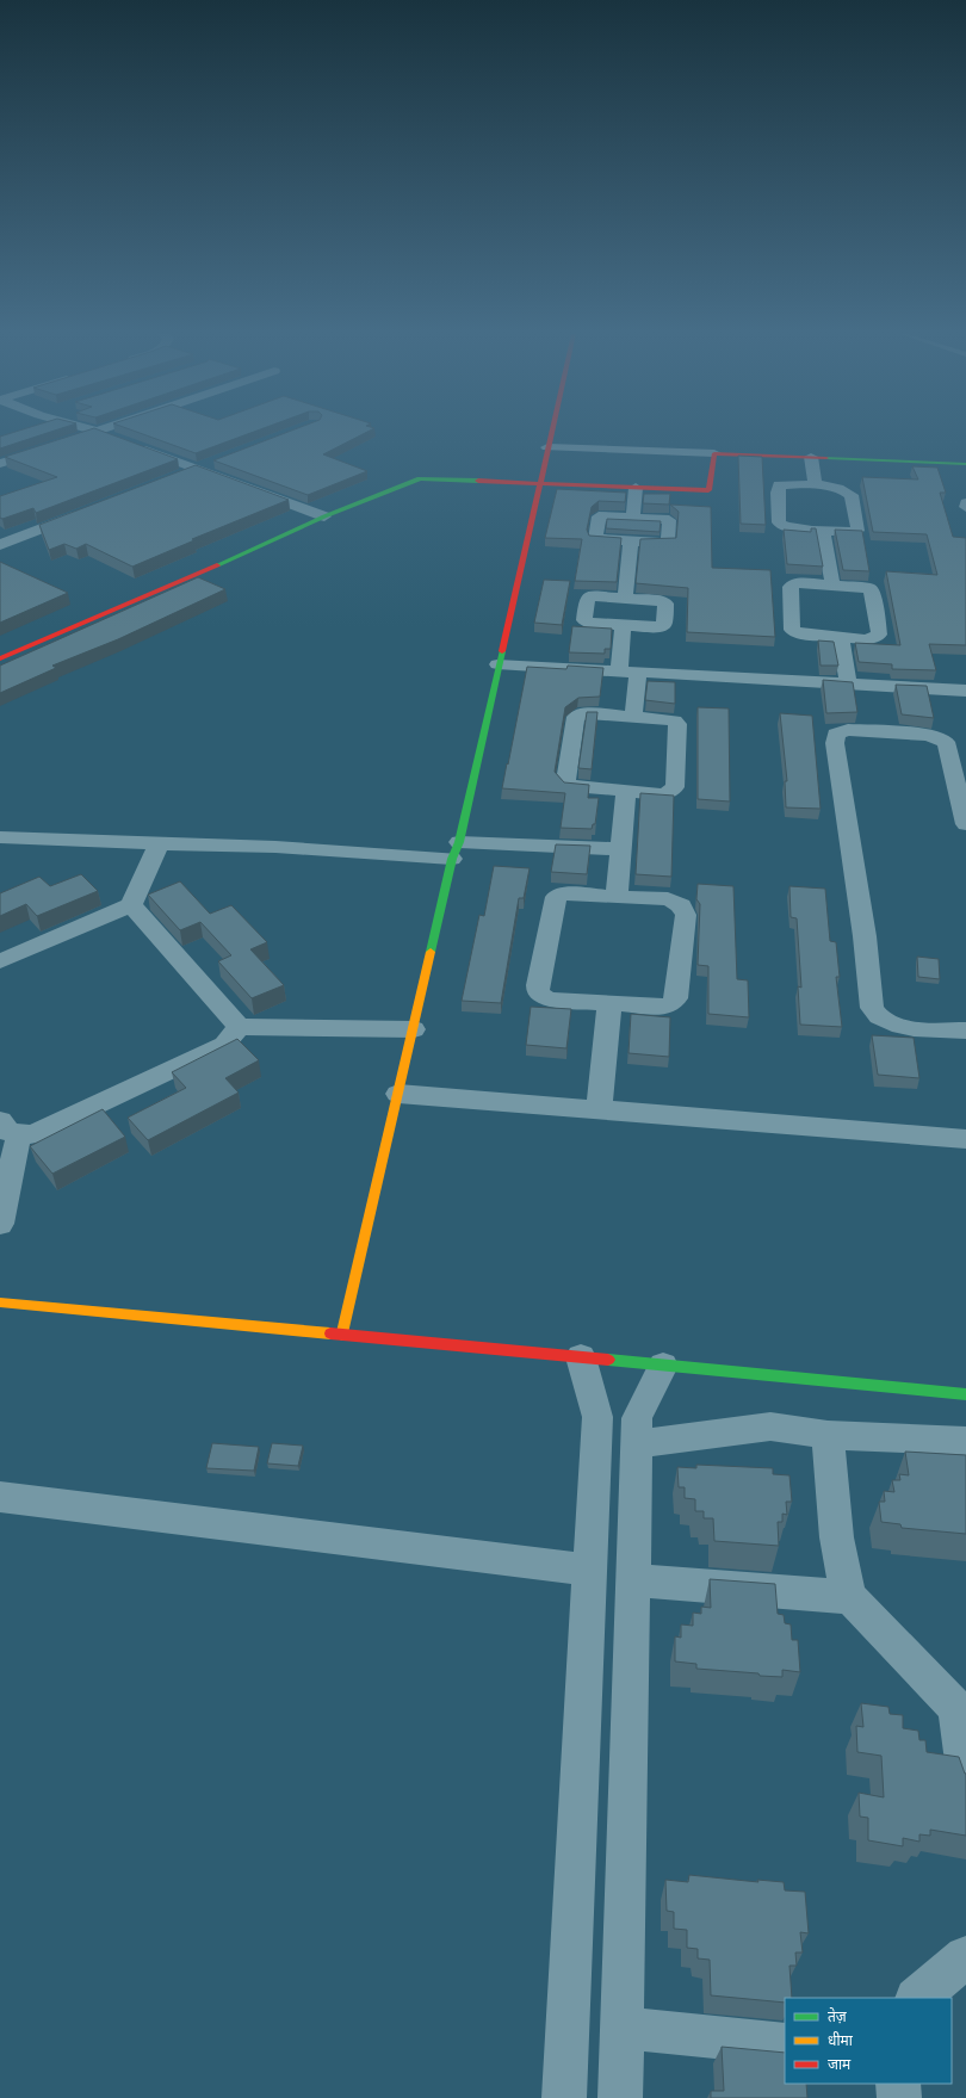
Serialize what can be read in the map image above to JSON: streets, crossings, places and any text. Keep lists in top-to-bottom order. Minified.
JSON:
{"legend":["तेज़","धीमा","जाम"]}
